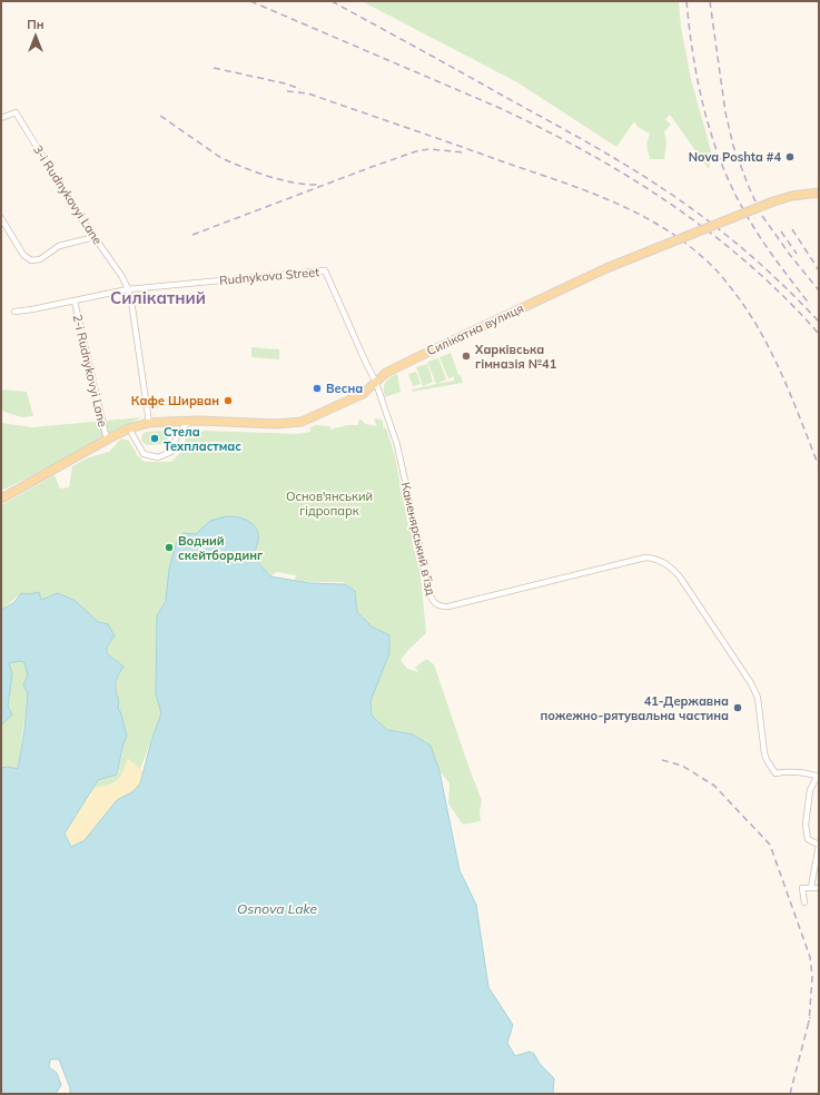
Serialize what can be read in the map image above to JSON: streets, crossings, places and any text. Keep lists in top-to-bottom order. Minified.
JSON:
{"streets":{"main road":["Силікатна вулиця"],"street":["3-i Rudnykovyi Lane","Rudnykova Street","2-i Rudnykovyi Lane","Каменярський в’їзд"]},"crossings":[["3-i Rudnykovyi Lane","Rudnykova Street"],["3-i Rudnykovyi Lane","Силікатна вулиця"],["Rudnykova Street","Силікатна вулиця"],["Rudnykova Street","2-i Rudnykovyi Lane"],["Rudnykova Street","Каменярський в’їзд"],["Силікатна вулиця","2-i Rudnykovyi Lane"],["Силікатна вулиця","Каменярський в’їзд"]],"districts":["Силікатний"],"water":["Osnova Lake"],"parks":["Основ'янський гідропарк"],"places":["Nova Poshta #4","Харківська гімназія №41","Весна","Кафе Ширван","Стела Техпластмас","Водний скейтбординг","41-Державна пожежно-рятувальна частина"],"north":"top"}
